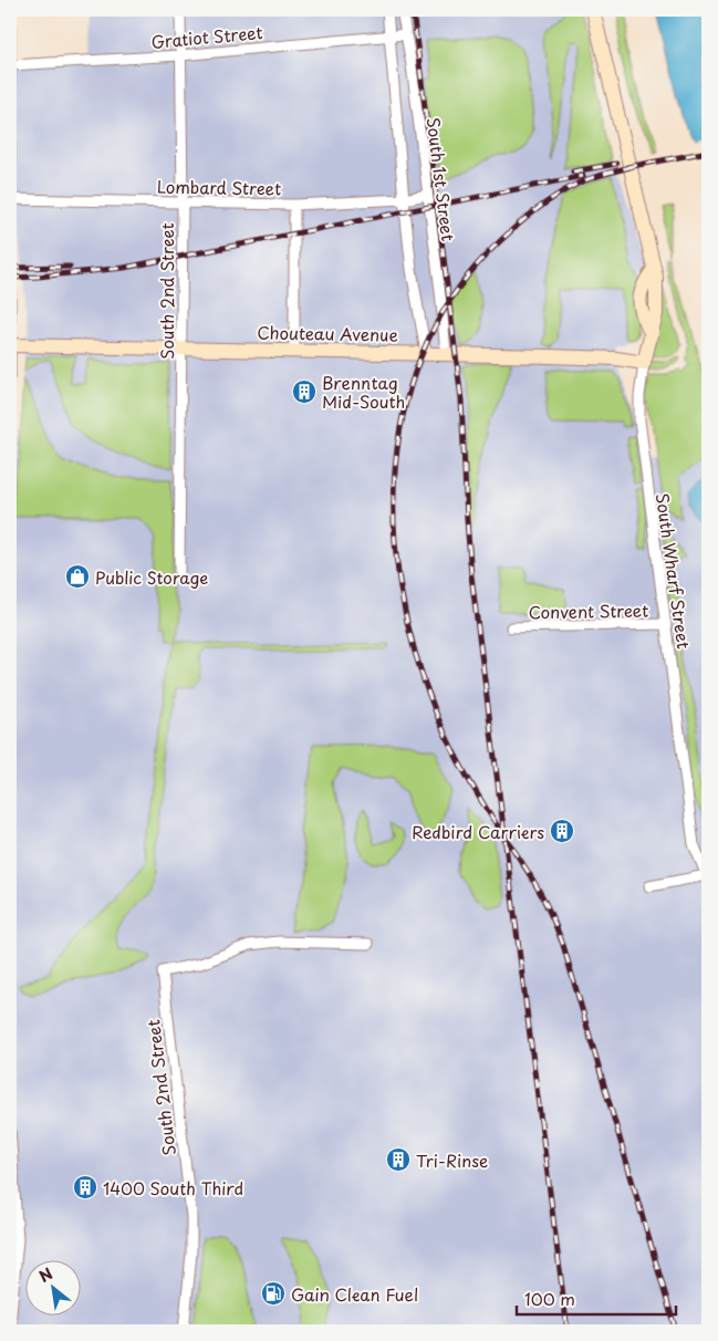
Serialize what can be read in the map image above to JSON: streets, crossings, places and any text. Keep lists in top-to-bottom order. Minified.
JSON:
{"streets":{"street":["Gratiot Street","South 1st Street","Lombard Street","South 2nd Street","Chouteau Avenue","South Wharf Street","Convent Street"]},"crossings":[["Gratiot Street","South 1st Street"],["Gratiot Street","South 2nd Street"],["South 1st Street","Lombard Street"],["South 1st Street","Chouteau Avenue"],["Lombard Street","South 2nd Street"],["South 2nd Street","Chouteau Avenue"],["Chouteau Avenue","South Wharf Street"],["South Wharf Street","Convent Street"]],"places":{"building":["Brenntag Mid-South","Redbird Carriers","Tri-Rinse","1400 South Third"],"shop":["Public Storage"],"fuel station":["Gain Clean Fuel"]},"scale_bar":"100 m","north":"top left"}
